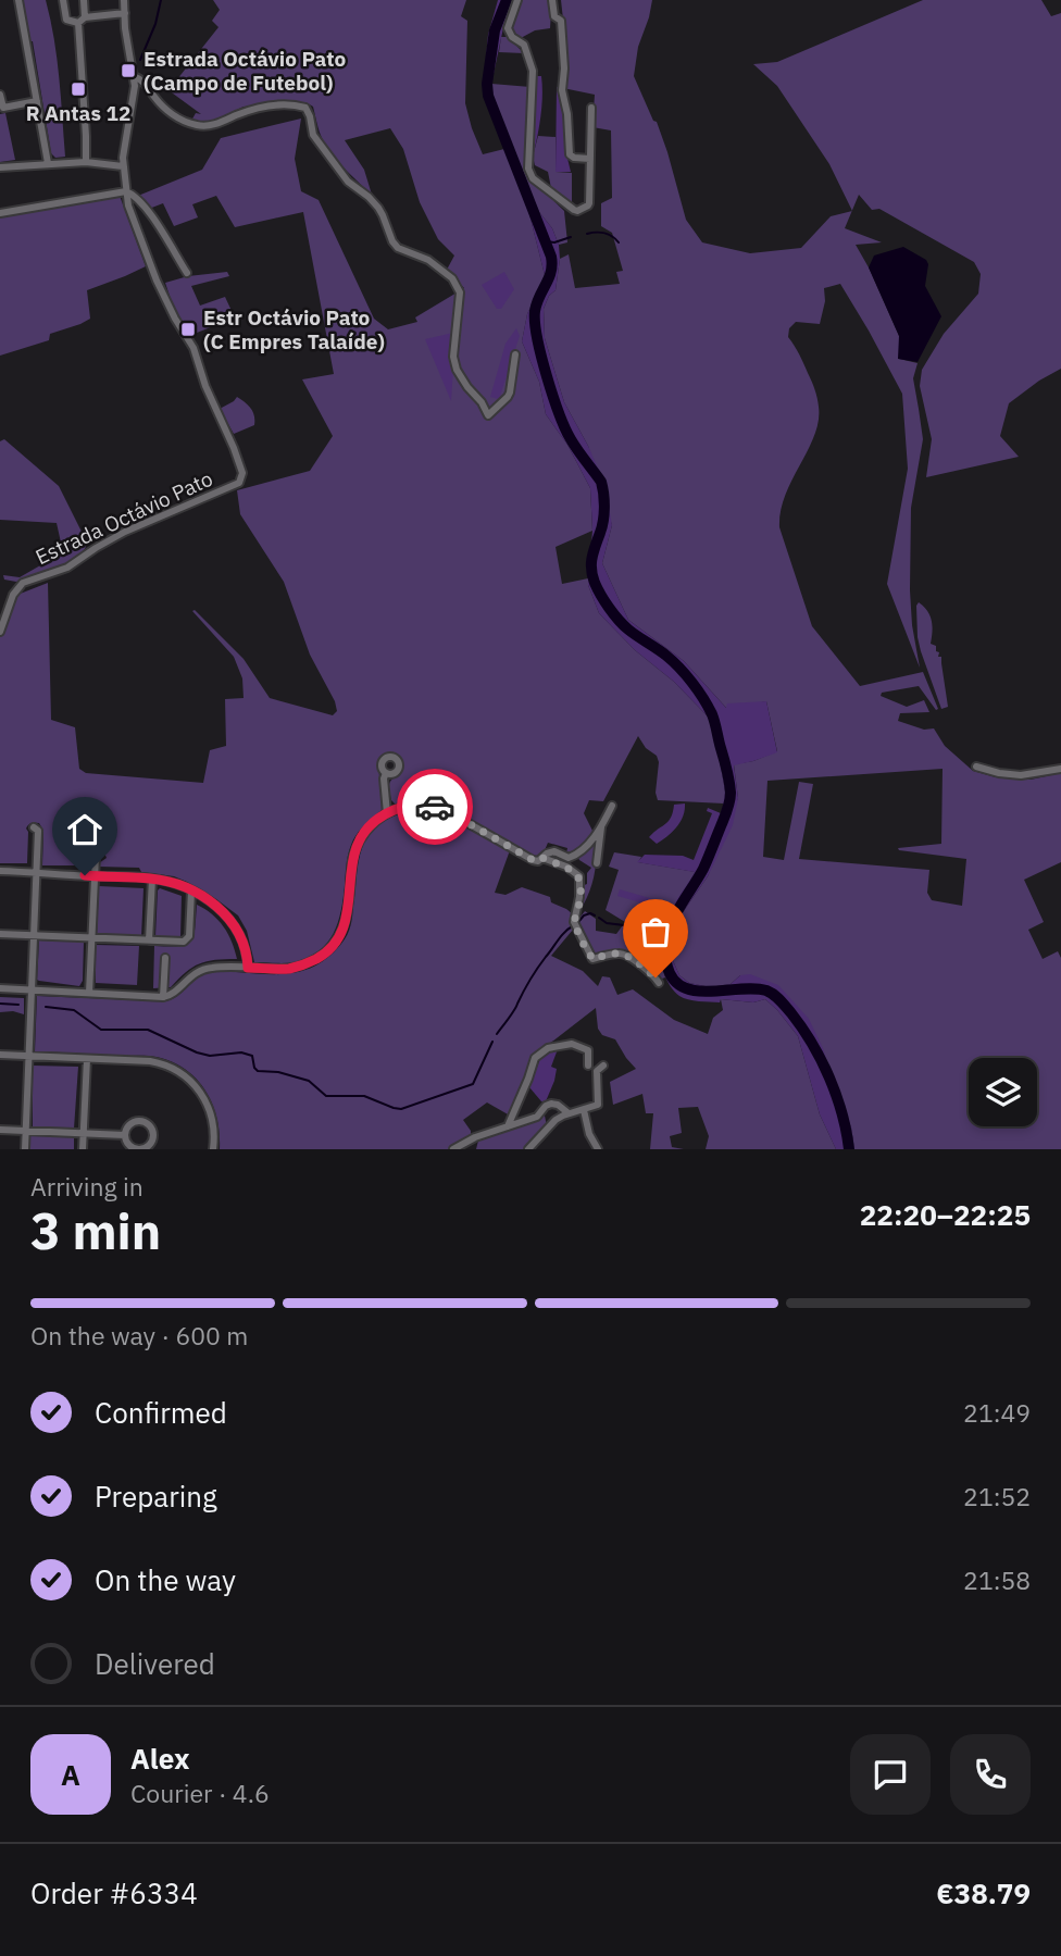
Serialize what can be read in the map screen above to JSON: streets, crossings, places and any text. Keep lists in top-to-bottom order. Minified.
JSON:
{"streets":{"street":["Estrada Octávio Pato"]},"places":{"transit":["Estrada Octávio Pato (Campo de Futebol)","R Antas 12","Estr Octávio Pato (C Empres Talaíde)"]},"page":{"heading":["3 min","Arriving in","22:20–22:25"],"panel":["Alex","Courier · 4.6","Order #6334","€38.79"],"bar":"On the way · 600 m","list":[["Confirmed","21:49"],["Preparing","21:52"],["On the way","21:58"],"Delivered"],"round":"A"}}
